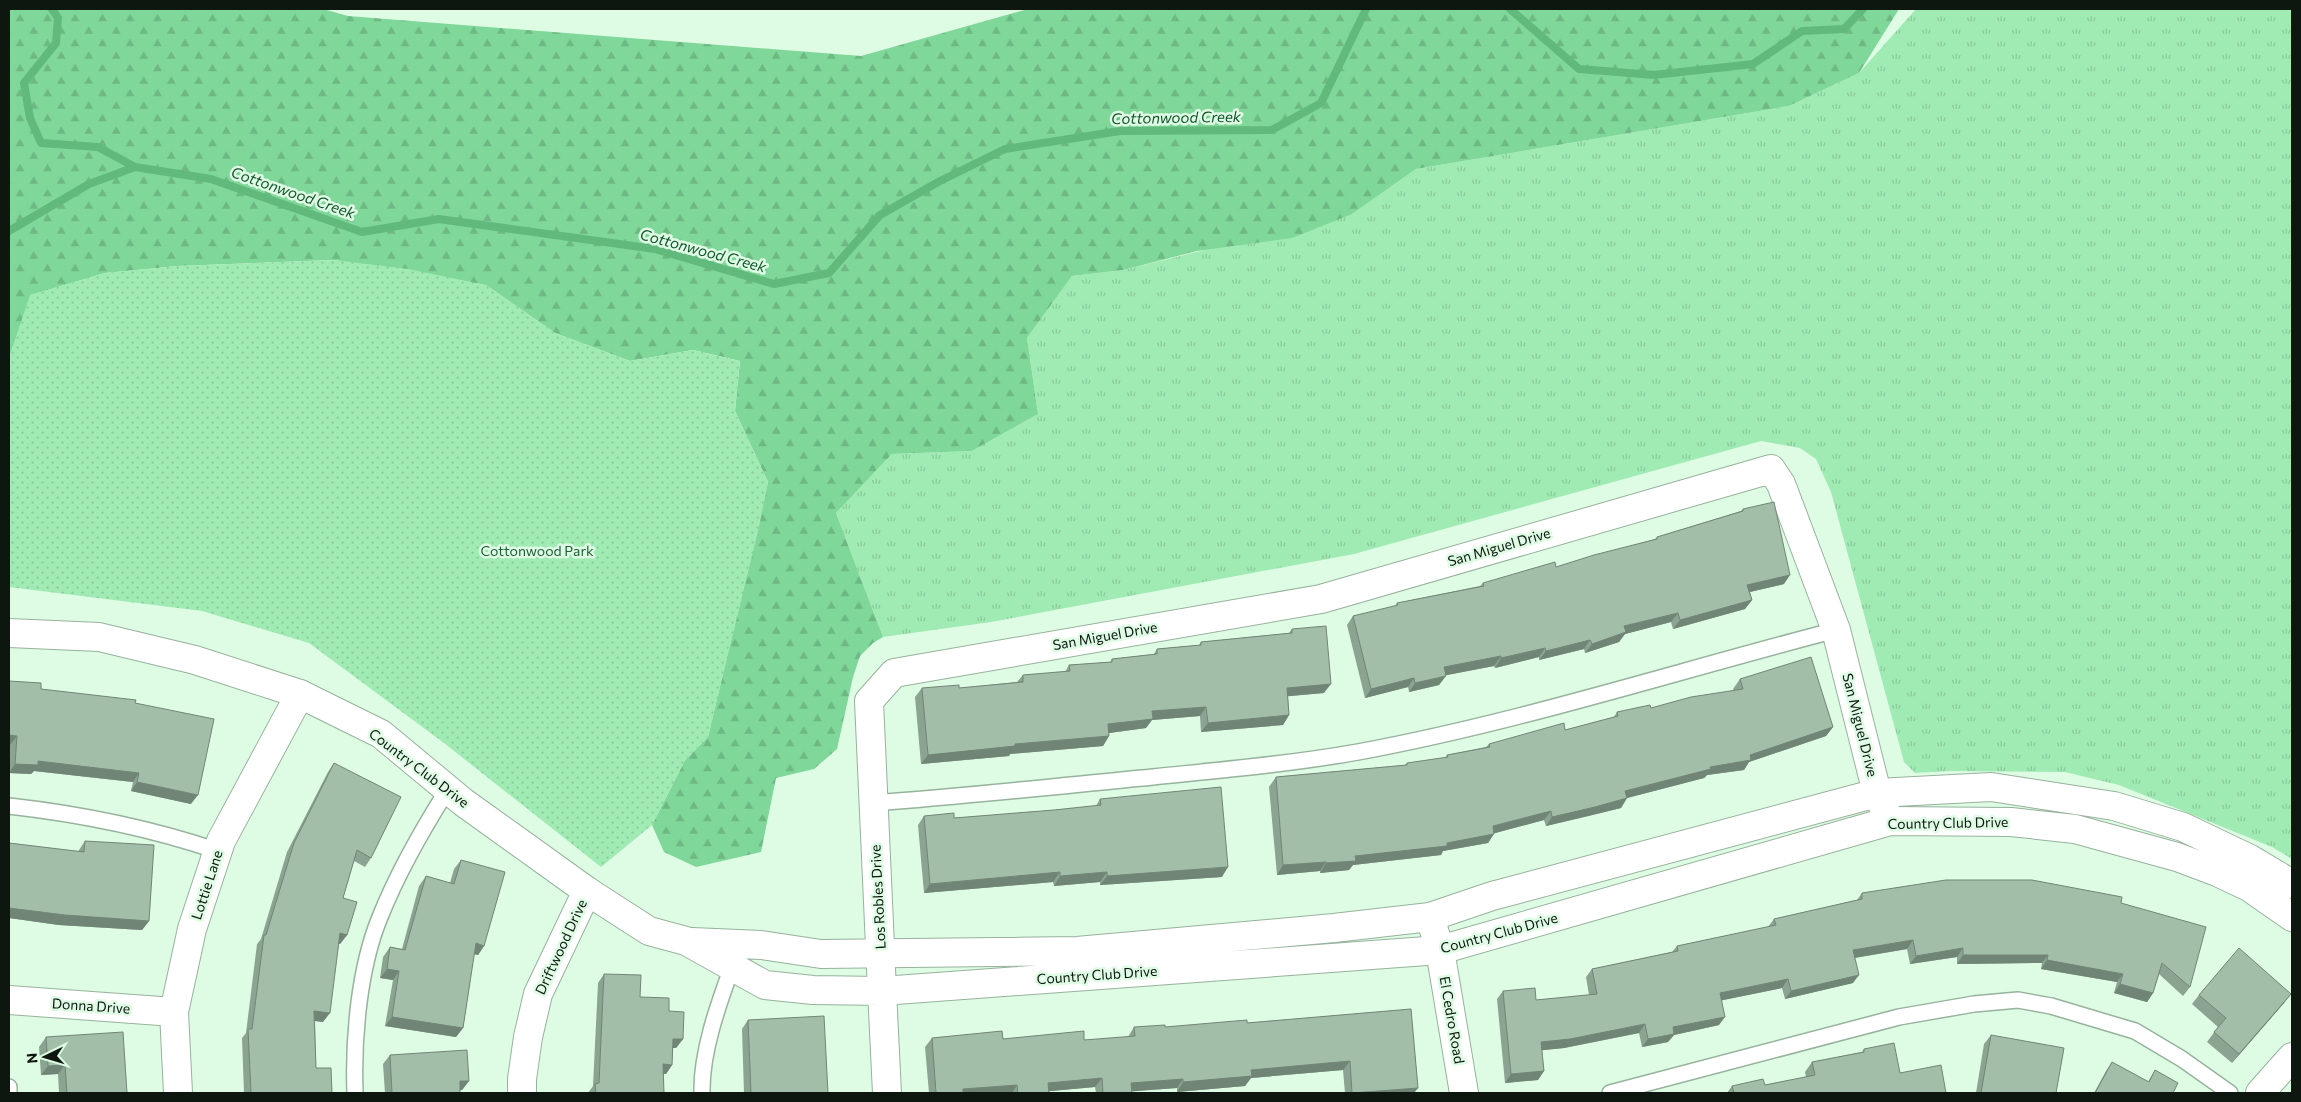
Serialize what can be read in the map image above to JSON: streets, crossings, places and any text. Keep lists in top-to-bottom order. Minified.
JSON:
{"streets":{"street":["San Miguel Drive","Country Club Drive","Lottie Lane","Los Robles Drive","Driftwood Drive","Donna Drive","El Cedro Road"]},"crossings":[["San Miguel Drive","Country Club Drive"],["San Miguel Drive","Los Robles Drive"],["Country Club Drive","Lottie Lane"],["Country Club Drive","Los Robles Drive"],["Country Club Drive","Driftwood Drive"],["Country Club Drive","El Cedro Road"],["Lottie Lane","Donna Drive"]],"water":["Cottonwood Creek"],"parks":["Cottonwood Park"],"north":"left"}
